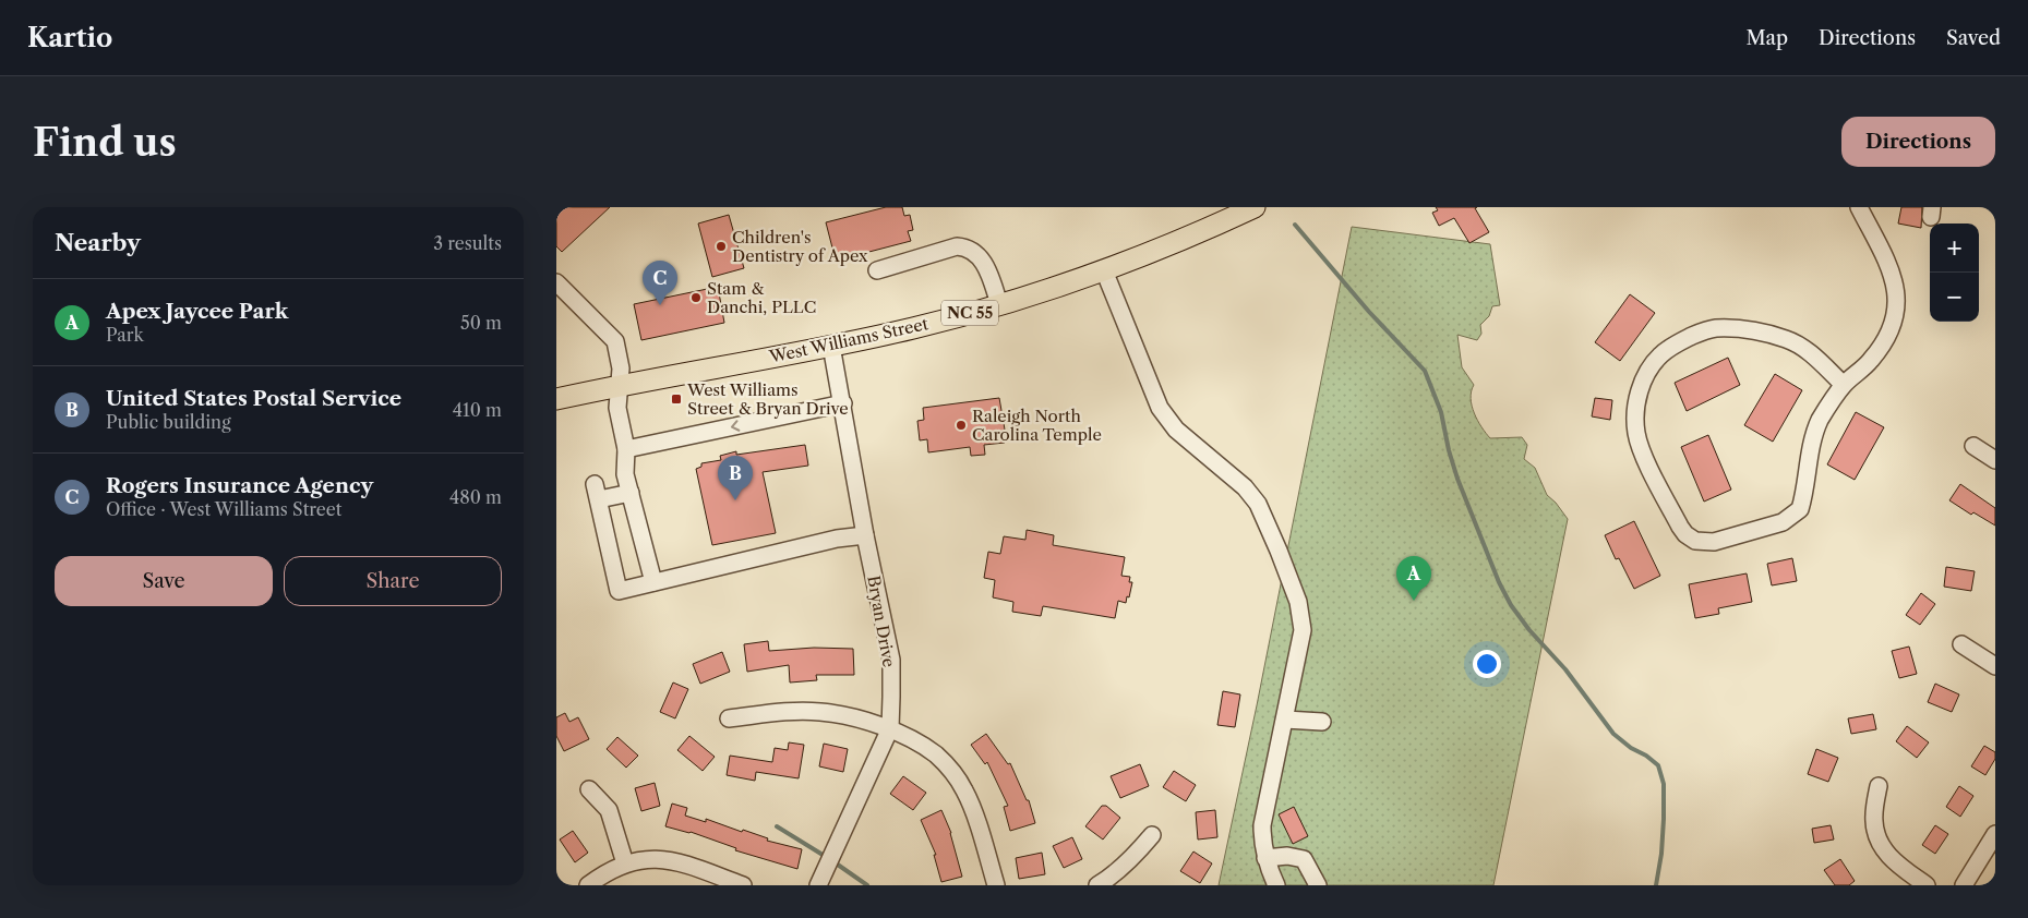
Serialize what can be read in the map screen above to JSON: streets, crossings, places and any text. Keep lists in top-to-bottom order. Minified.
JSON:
{"streets":{"main road":["NC 55","West Williams Street"],"street":["Bryan Drive"]},"crossings":[["West Williams Street","Bryan Drive"]],"places":{"other":["Children's Dentistry of Apex","Stam & Danchi, PLLC","Raleigh North Carolina Temple"],"transit":["West Williams Street & Bryan Drive"]},"page":{"header":"Kartio","nav":["Map","Directions","Saved"],"buttons":["Directions",["Save","Share"]],"title":"Find us","heading":["Nearby","3 results"],"map_buttons":["+","−"],"pins":["C","B","A"],"list":[{"mark":"A","name":"Apex Jaycee Park","note":"Park","value":"50 m"},{"mark":"B","name":"United States Postal Service","note":"Public building","value":"410 m"},{"mark":"C","name":"Rogers Insurance Agency","note":"Office · West Williams Street","value":"480 m"}]}}
